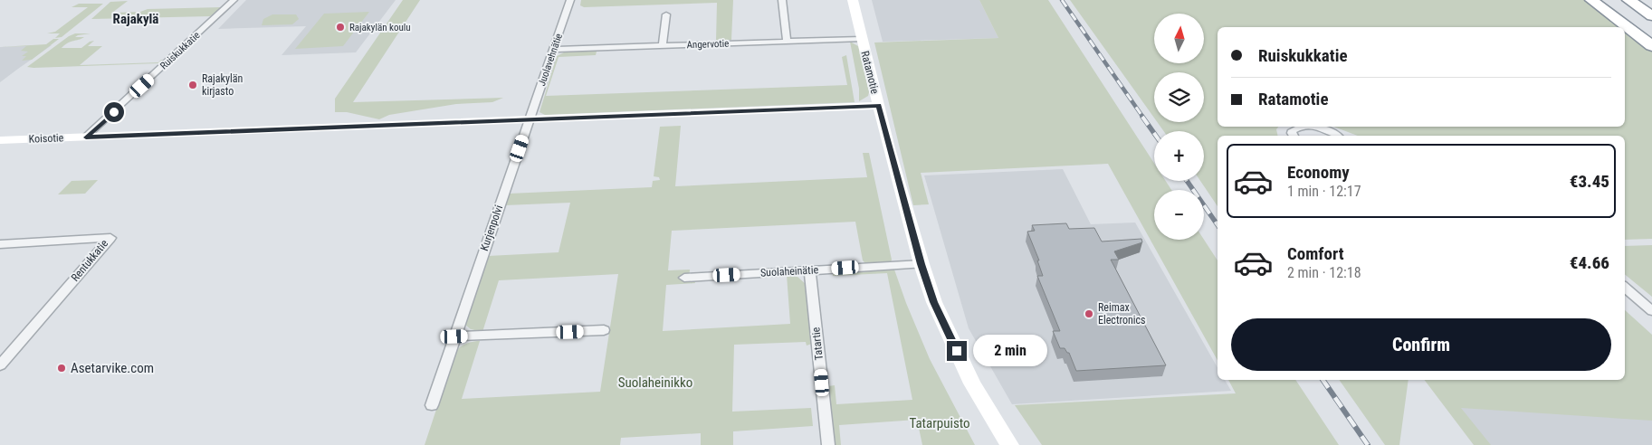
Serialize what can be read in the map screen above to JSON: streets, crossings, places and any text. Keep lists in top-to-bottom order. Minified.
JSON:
{"streets":{"street":["Angervotie","Ruiskukkatie","Juolavehnätie","Ratamotie","Koisotie","Kurjenpolvi","Rentukkatie","Suolaheinätie","Tatartie"]},"crossings":[["Angervotie","Juolavehnätie"],["Angervotie","Ratamotie"],["Ruiskukkatie","Koisotie"],["Juolavehnätie","Koisotie"],["Juolavehnätie","Kurjenpolvi"],["Ratamotie","Koisotie"],["Ratamotie","Suolaheinätie"],["Koisotie","Kurjenpolvi"],["Suolaheinätie","Tatartie"]],"districts":["Rajakylä"],"parks":["Suolaheinikko","Tatarpuisto"],"places":["Rajakylän koulu","Rajakylän kirjasto","Reimax Electronics","Asetarvike.com"],"north":"top","page":{"map_buttons":["+","−"],"banner":["Ruiskukkatie","Ratamotie"],"list":[{"name":"Economy","note":"1 min · 12:17","value":"€3.45"},{"name":"Comfort","note":"2 min · 12:18","value":"€4.66"}],"buttons":"Confirm","bubble":"2 min"}}
